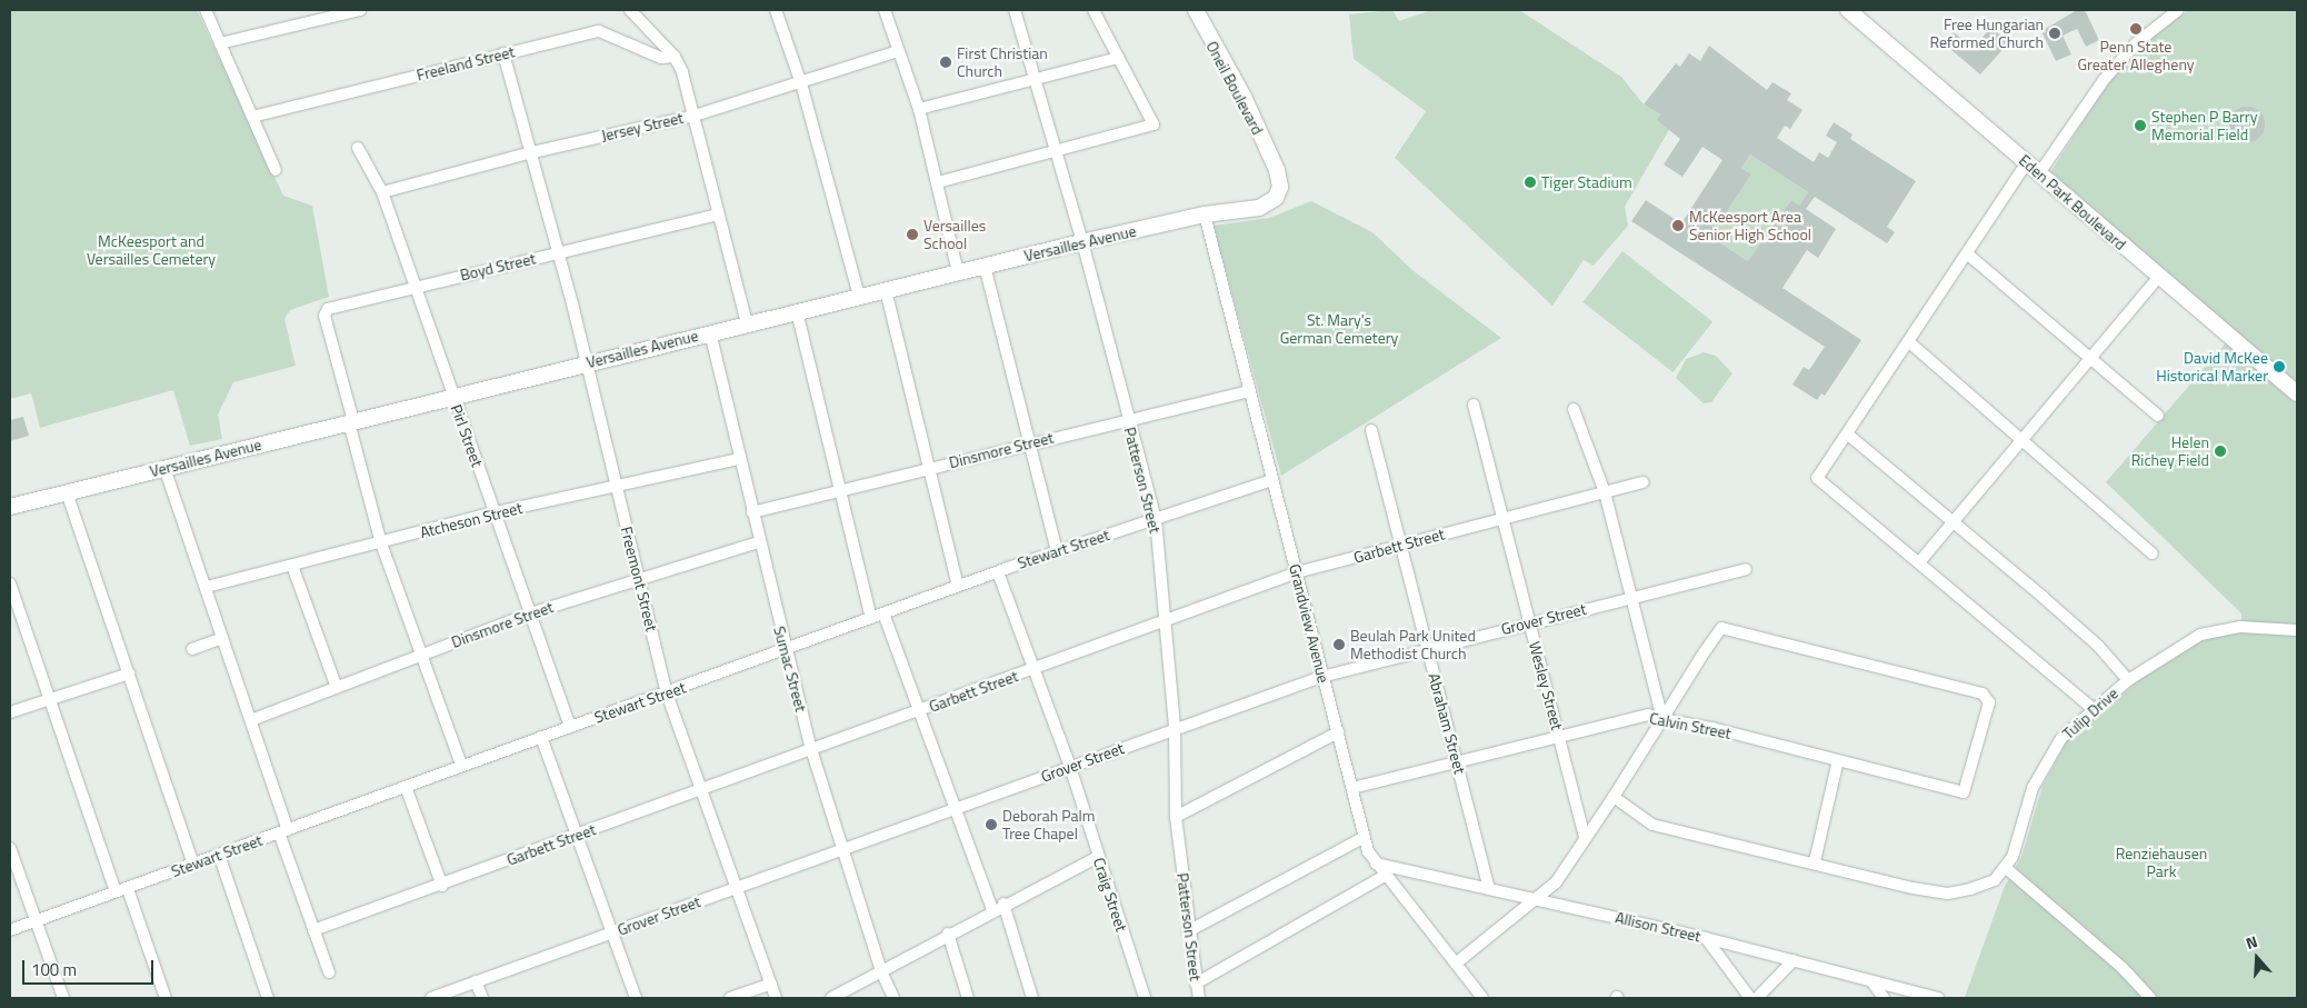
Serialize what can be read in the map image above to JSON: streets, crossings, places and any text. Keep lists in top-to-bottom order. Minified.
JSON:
{"streets":{"street":["Freeland Street","Oneil Boulevard","Jersey Street","Eden Park Boulevard","Versailles Avenue","Boyd Street","Pirl Street","Dinsmore Street","Patterson Street","Atcheson Street","Garbett Street","Stewart Street","Freemont Street","Grover Street","Grandview Avenue","Sumac Street","Wesley Street","Tulip Drive","Abraham Street","Calvin Street","Craig Street","Allison Street"]},"crossings":[["Freeland Street","Freemont Street"],["Oneil Boulevard","Versailles Avenue"],["Jersey Street","Pirl Street"],["Jersey Street","Freemont Street"],["Versailles Avenue","Boyd Street"],["Versailles Avenue","Pirl Street"],["Versailles Avenue","Patterson Street"],["Versailles Avenue","Freemont Street"],["Versailles Avenue","Grandview Avenue"],["Versailles Avenue","Sumac Street"],["Boyd Street","Pirl Street"],["Boyd Street","Dinsmore Street"],["Boyd Street","Atcheson Street"],["Boyd Street","Stewart Street"],["Boyd Street","Freemont Street"],["Pirl Street","Dinsmore Street"],["Pirl Street","Atcheson Street"],["Pirl Street","Stewart Street"],["Dinsmore Street","Patterson Street"],["Dinsmore Street","Freemont Street"],["Dinsmore Street","Grandview Avenue"],["Dinsmore Street","Sumac Street"],["Patterson Street","Garbett Street"],["Patterson Street","Stewart Street"],["Patterson Street","Grover Street"],["Atcheson Street","Freemont Street"],["Atcheson Street","Sumac Street"],["Garbett Street","Freemont Street"],["Garbett Street","Grandview Avenue"],["Garbett Street","Sumac Street"],["Garbett Street","Wesley Street"],["Garbett Street","Abraham Street"],["Garbett Street","Craig Street"],["Stewart Street","Freemont Street"],["Stewart Street","Grandview Avenue"],["Stewart Street","Sumac Street"],["Stewart Street","Craig Street"],["Freemont Street","Grover Street"],["Grover Street","Grandview Avenue"],["Grover Street","Sumac Street"],["Grover Street","Wesley Street"],["Grover Street","Abraham Street"],["Grover Street","Craig Street"],["Grandview Avenue","Calvin Street"],["Grandview Avenue","Allison Street"],["Wesley Street","Calvin Street"],["Abraham Street","Calvin Street"],["Abraham Street","Allison Street"]],"parks":["McKeesport and Versailles Cemetery","St. Mary's German Cemetery","Renziehausen Park"],"places":["Penn State Greater Allegheny","Free Hungarian Reformed Church","First Christian Church","Stephen P Barry Memorial Field","Tiger Stadium","McKeesport Area Senior High School","Versailles School","David McKee Historical Marker","Helen Richey Field","Beulah Park United Methodist Church","Deborah Palm Tree Chapel"],"scale_bar":"100 m","north":"top"}
